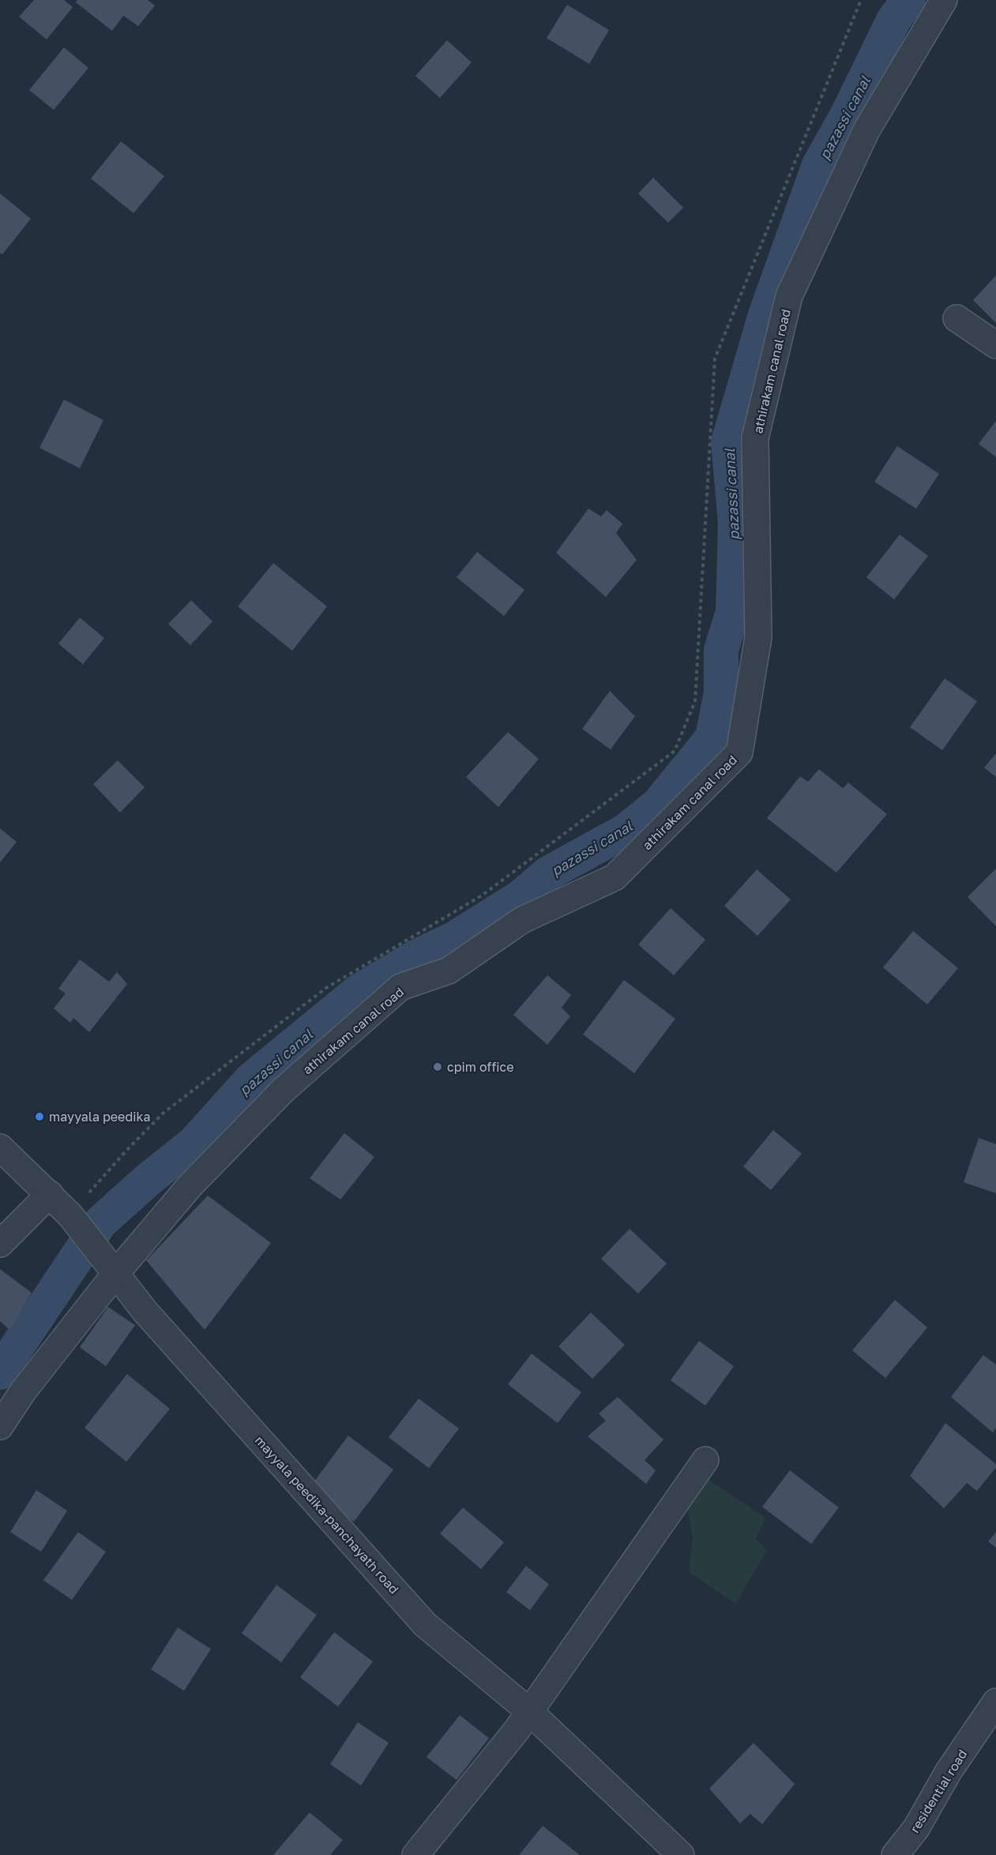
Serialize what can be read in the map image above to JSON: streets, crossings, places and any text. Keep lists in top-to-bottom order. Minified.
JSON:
{"streets":{"street":["athirakam canal road","mayyala peedika-panchayath road","residential road"]},"crossings":[["athirakam canal road","mayyala peedika-panchayath road"]],"water":["pazassi canal"],"places":["cpim office","mayyala peedika"]}
